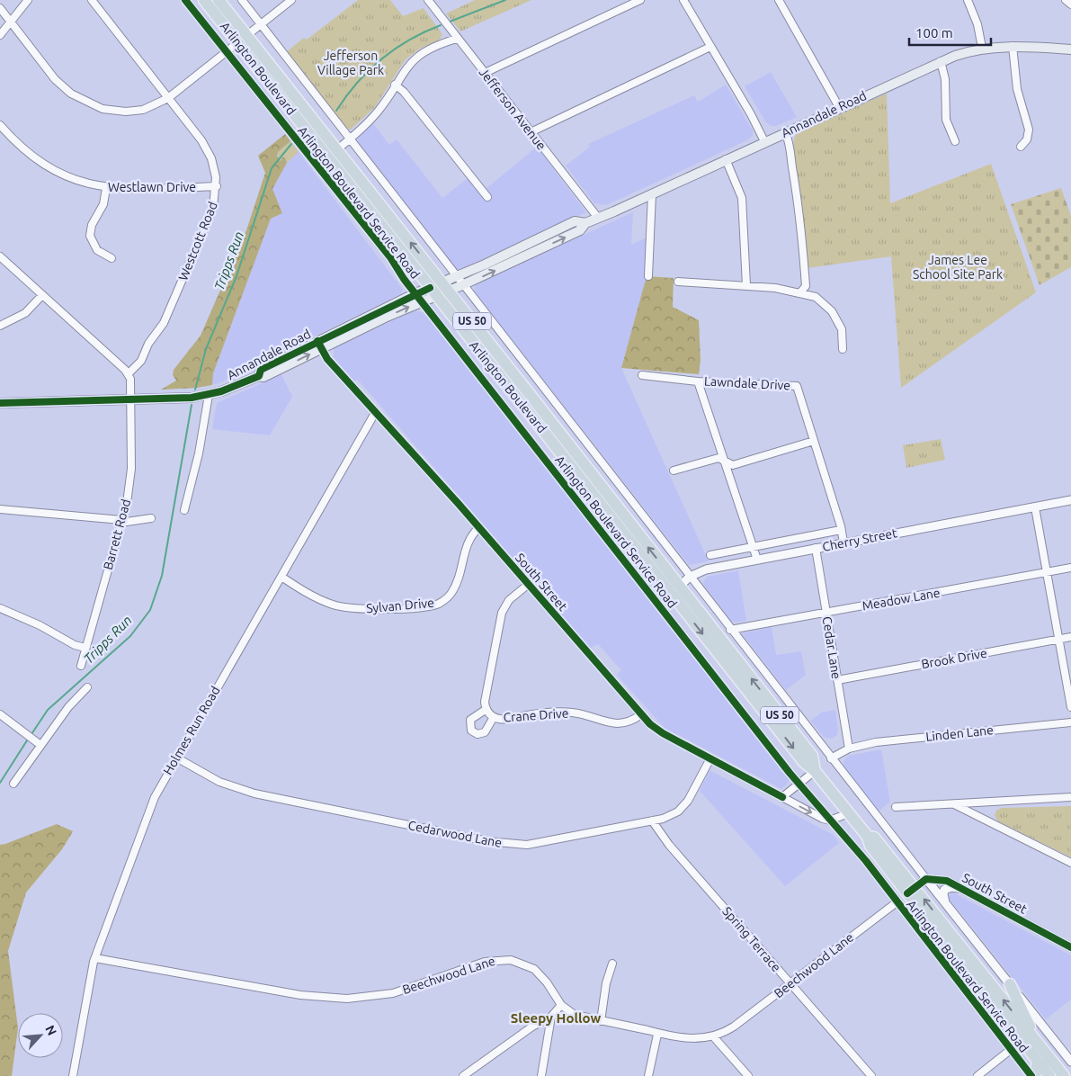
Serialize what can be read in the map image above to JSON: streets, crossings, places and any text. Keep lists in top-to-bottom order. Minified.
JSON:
{"streets":{"highway":["Arlington Boulevard","US 50"],"main road":["Annandale Road"],"street":["Jefferson Avenue","Westlawn Drive","Arlington Boulevard Service Road","Westcott Road","Lawndale Drive","Barrett Road","Cherry Street","South Street","Meadow Lane","Sylvan Drive","Cedar Lane","Brook Drive","Crane Drive","Holmes Run Road","Linden Lane","Cedarwood Lane","Spring Terrace","Beechwood Lane"]},"crossings":[["Arlington Boulevard","Annandale Road"],["Arlington Boulevard","Cherry Street"],["Jefferson Avenue","Annandale Road"],["Annandale Road","Arlington Boulevard Service Road"],["Annandale Road","Barrett Road"],["Annandale Road","South Street"],["Westlawn Drive","Westcott Road"],["Arlington Boulevard Service Road","Cherry Street"],["Arlington Boulevard Service Road","South Street"],["Arlington Boulevard Service Road","Beechwood Lane"],["Lawndale Drive","Cherry Street"],["Cherry Street","Cedar Lane"],["South Street","Sylvan Drive"],["South Street","Crane Drive"],["South Street","Holmes Run Road"],["South Street","Cedarwood Lane"],["Meadow Lane","Cedar Lane"],["Sylvan Drive","Holmes Run Road"],["Cedar Lane","Brook Drive"],["Cedar Lane","Linden Lane"],["Holmes Run Road","Cedarwood Lane"],["Holmes Run Road","Beechwood Lane"],["Cedarwood Lane","Spring Terrace"],["Spring Terrace","Beechwood Lane"]],"districts":["Sleepy Hollow"],"water":["Tripps Run"],"parks":["Jefferson Village Park","James Lee School Site Park"],"scale_bar":"100 m","north":"top right"}
